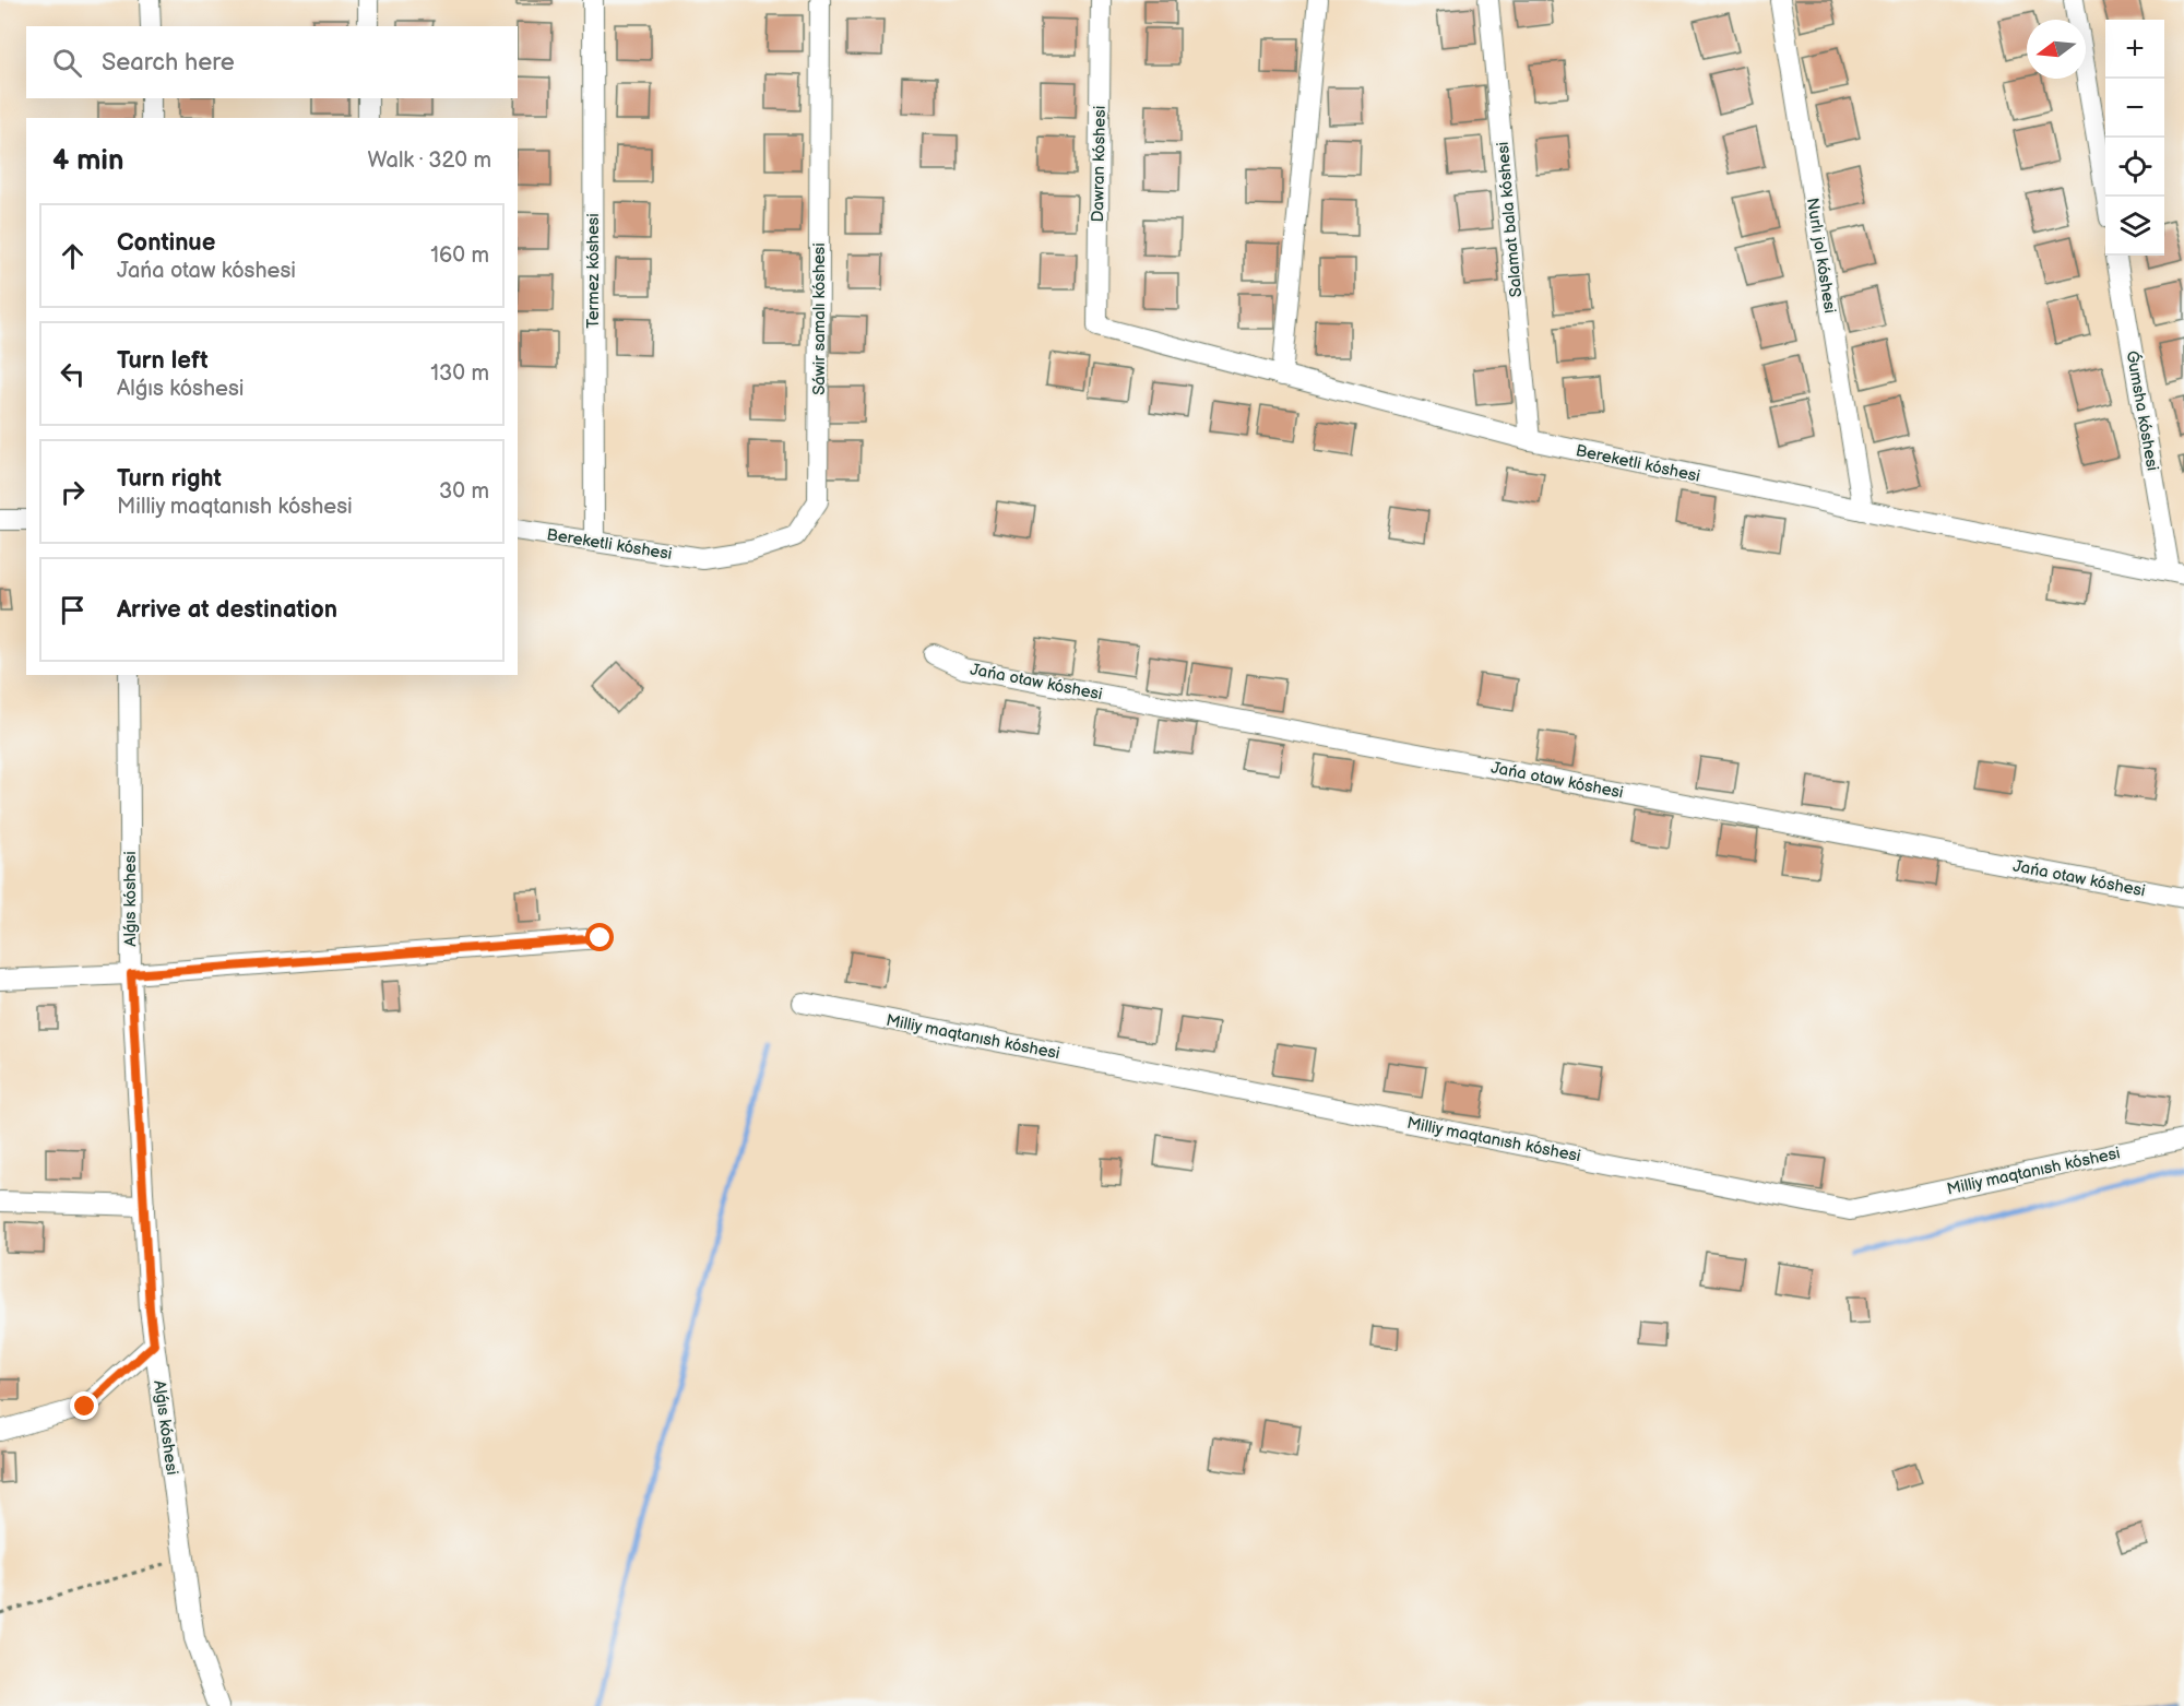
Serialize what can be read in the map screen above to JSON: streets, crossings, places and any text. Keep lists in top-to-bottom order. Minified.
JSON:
{"streets":{"street":["Dawran kóshesi","Salamat bala kóshesi","Nurlı jol kóshesi","Termez kóshesi","Sáwir samalı kóshesi","Ǵumsha kóshesi","Bereketli kóshesi","Jańa otaw kóshesi","Alǵıs kóshesi","Milliy maqtanısh kóshesi"]},"crossings":[["Dawran kóshesi","Bereketli kóshesi"],["Salamat bala kóshesi","Bereketli kóshesi"],["Nurlı jol kóshesi","Bereketli kóshesi"],["Termez kóshesi","Bereketli kóshesi"],["Sáwir samalı kóshesi","Bereketli kóshesi"],["Ǵumsha kóshesi","Bereketli kóshesi"]],"north":"left","page":{"map_buttons":["+","−"],"search":"Search here","heading":["4 min","Walk · 320 m"],"list":[["Continue","Jańa otaw kóshesi","160 m"],["Turn left","Alǵıs kóshesi","130 m"],["Turn right","Milliy maqtanısh kóshesi","30 m"],"Arrive at destination"]}}
